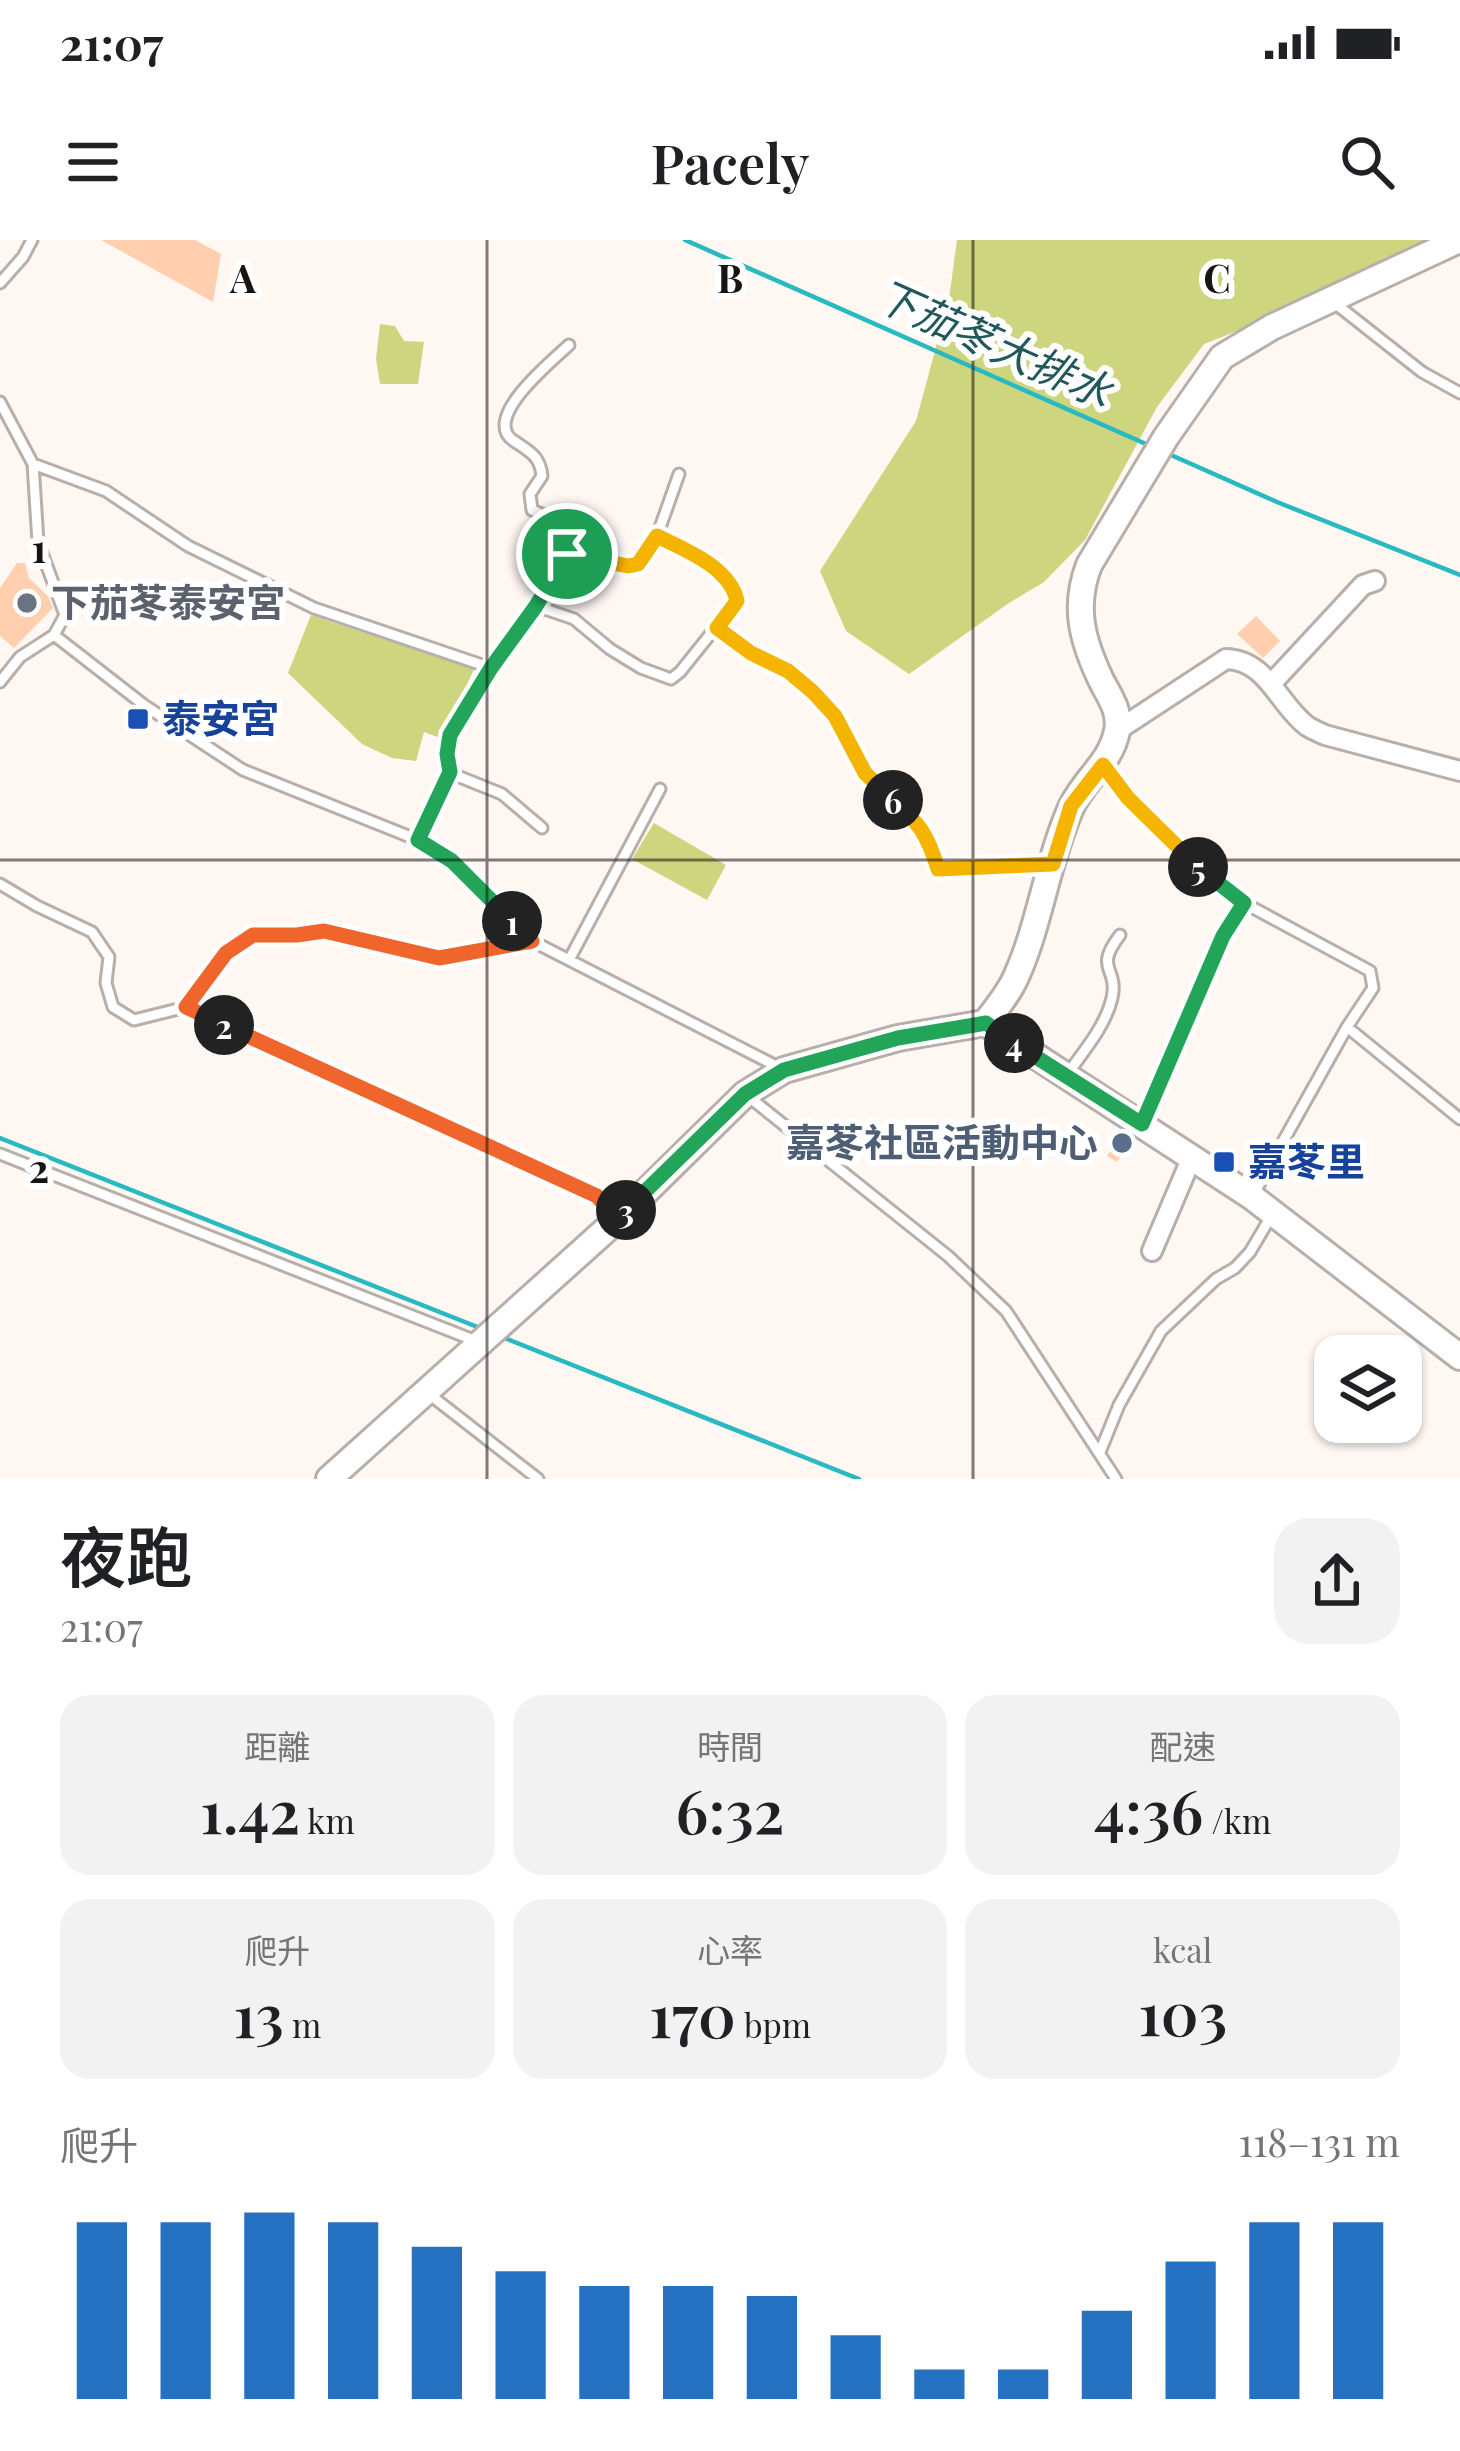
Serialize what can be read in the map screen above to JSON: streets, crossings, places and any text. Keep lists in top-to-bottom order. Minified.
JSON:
{"water":["下茄苳大排水"],"places":{"other":["下茄苳泰安宮","嘉苳社區活動中心"],"transit":["泰安宮","嘉苳里"]},"page":{"status":"21:07","header":"Pacely","pins":["6","5","1","2","4","3"],"heading":["夜跑","21:07"],"stats":[["距離","1.42 km"],["時間","6:32"],["配速","4:36 /km"],["爬升","13 m"],["心率","170 bpm"],["kcal","103"]],"chart":["爬升","118–131 m"]},"grid":{"columns":["A","B","C"],"rows":["1","2"]}}
